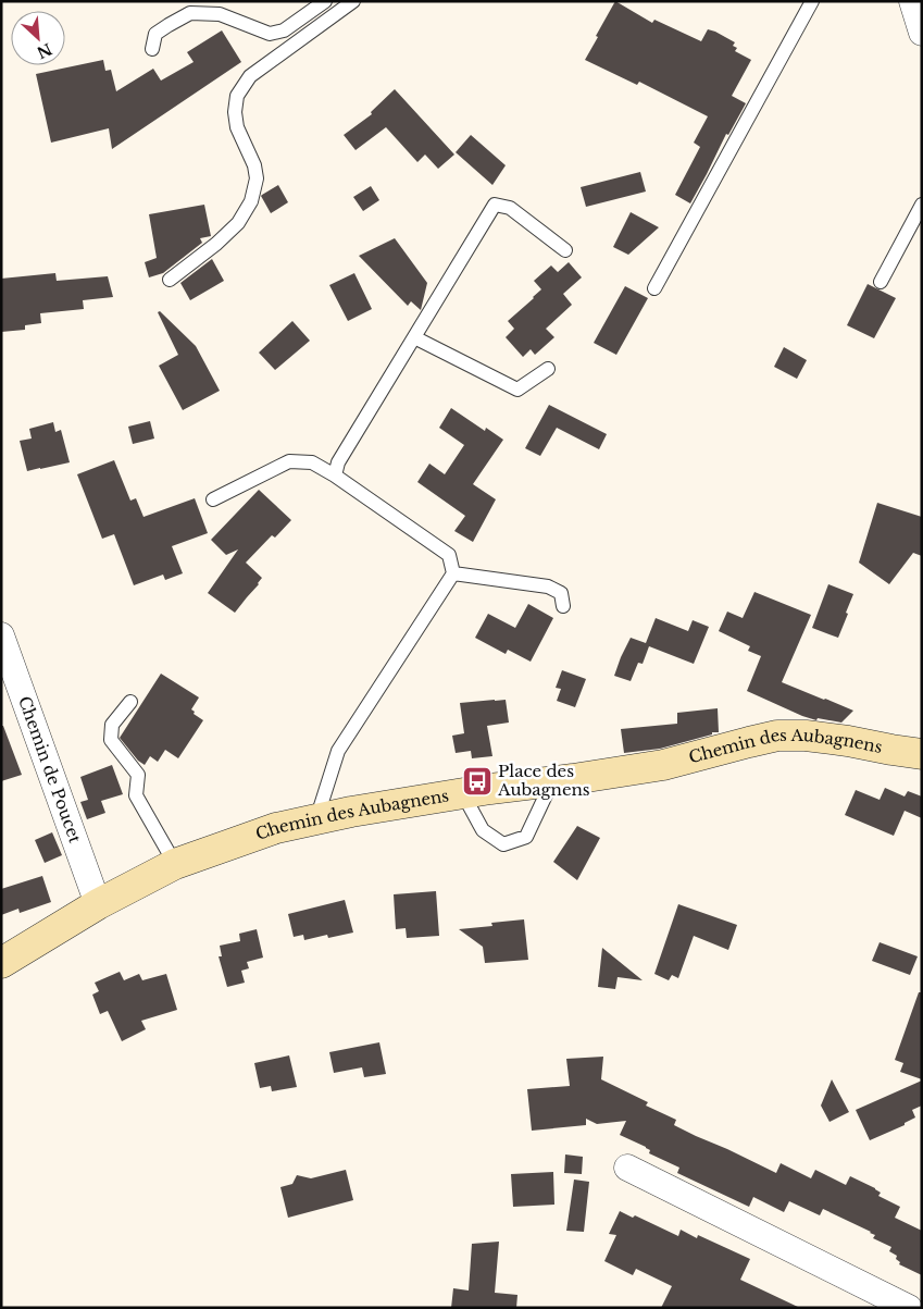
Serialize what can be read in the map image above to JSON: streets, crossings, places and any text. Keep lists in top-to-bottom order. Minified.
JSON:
{"streets":{"street":["Chemin des Aubagnens","Chemin de Poucet"]},"crossings":[["Chemin des Aubagnens","Chemin de Poucet"]],"places":{"bus stop":["Place des Aubagnens"]},"north":"bottom right"}
